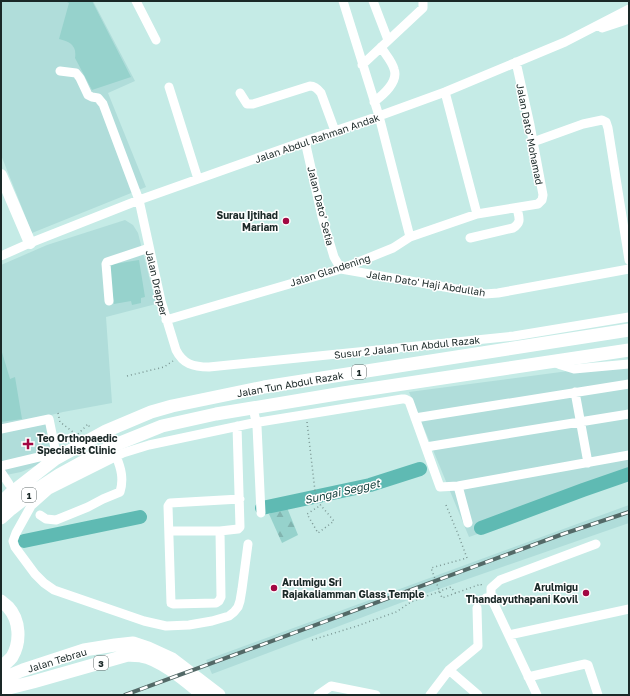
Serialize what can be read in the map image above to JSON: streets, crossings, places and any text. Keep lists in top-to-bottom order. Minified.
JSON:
{"streets":{"highway":["1","Jalan Tun Abdul Razak","Jalan Tebrau","3"],"street":["Jalan Dato' Mohamad","Jalan Abdul Rahman Andak","Jalan Dato’ Setia","Jalan Glandening","Jalan Drapper","Jalan Dato' Haji Abdullah","Susur 2 Jalan Tun Abdul Razak"]},"crossings":[["Jalan Dato' Mohamad","Jalan Abdul Rahman Andak"],["Jalan Dato' Mohamad","Jalan Glandening"],["Jalan Abdul Rahman Andak","Jalan Dato’ Setia"],["Jalan Abdul Rahman Andak","Jalan Drapper"],["Jalan Dato’ Setia","Jalan Glandening"],["Jalan Dato’ Setia","Jalan Dato' Haji Abdullah"],["Jalan Glandening","Jalan Drapper"],["Jalan Glandening","Jalan Dato' Haji Abdullah"],["Jalan Drapper","Susur 2 Jalan Tun Abdul Razak"]],"water":["Sungai Segget"],"places":{"other":["Surau Ijtihad Mariam","Arulmigu Sri Rajakaliamman Glass Temple","Arulmigu Thandayuthapani Kovil"],"health":["Teo Orthopaedic Specialist Clinic"]}}
